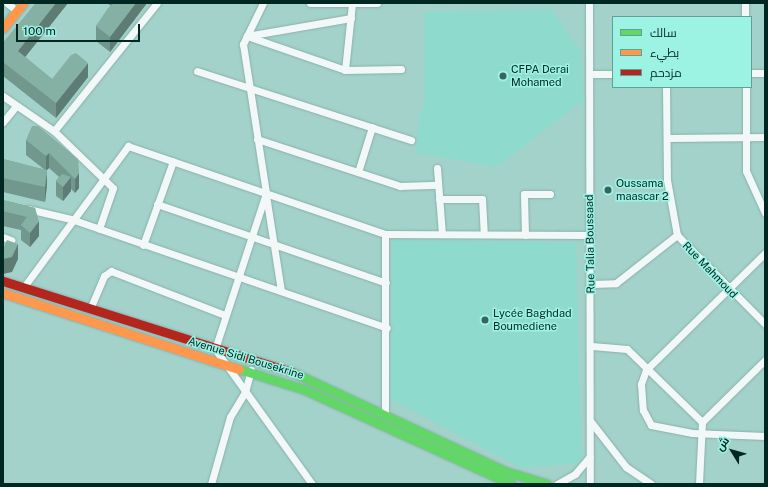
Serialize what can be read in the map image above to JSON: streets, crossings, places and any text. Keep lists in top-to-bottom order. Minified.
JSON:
{"streets":{"main road":["Avenue Sidi Bousekrine"],"street":["Rue Talia Boussaad","Rue Mahmoud"]},"places":["CFPA Derai Mohamed","Oussama maascar 2","Lycée Baghdad Boumediene"],"legend":["سالك","بطيء","مزدحم"],"scale_bar":"100 m","north":"top left"}
